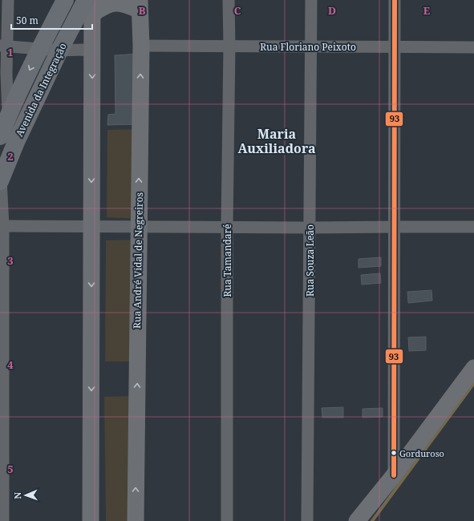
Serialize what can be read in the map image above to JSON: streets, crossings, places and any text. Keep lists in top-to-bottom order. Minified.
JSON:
{"streets":{"main road":["Avenida da Integração"],"street":["Rua Floriano Peixoto","Rua André Vidal de Negreiros","Rua Tamandaré","Rua Souza Leão"]},"crossings":[["Rua Floriano Peixoto","Rua André Vidal de Negreiros"],["Rua Floriano Peixoto","Rua Tamandaré"],["Rua Floriano Peixoto","Rua Souza Leão"]],"districts":["Maria Auxiliadora"],"places":["Gorduroso"],"lines":["transit line 93"],"scale_bar":"50 m","north":"left","grid":{"columns":["B","C","D","E"],"rows":["1","2","3","4","5"]}}
